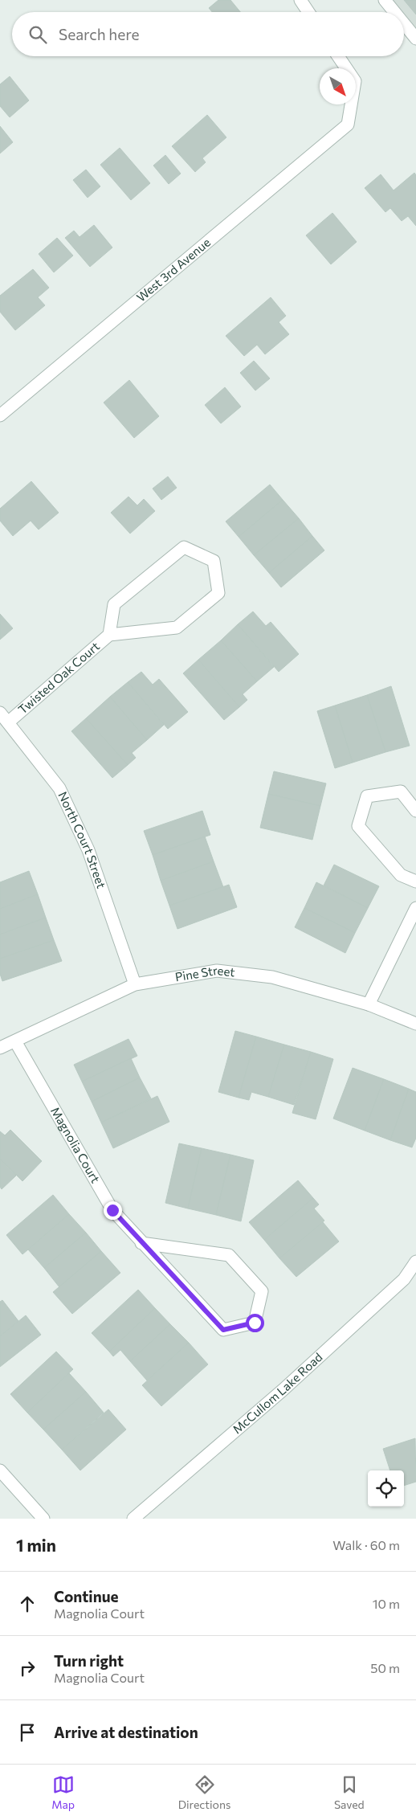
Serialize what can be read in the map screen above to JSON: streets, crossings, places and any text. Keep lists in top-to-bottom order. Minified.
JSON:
{"streets":{"street":["West 3rd Avenue","Twisted Oak Court","North Court Street","Pine Street","Magnolia Court","McCullom Lake Road"]},"crossings":[["Twisted Oak Court","North Court Street"],["North Court Street","Pine Street"],["Pine Street","Magnolia Court"]],"north":"bottom right","page":{"search":"Search here","heading":["1 min","Walk · 60 m"],"list":[["Continue","Magnolia Court","10 m"],["Turn right","Magnolia Court","50 m"],"Arrive at destination"],"nav":["Map","Directions","Saved"]}}
